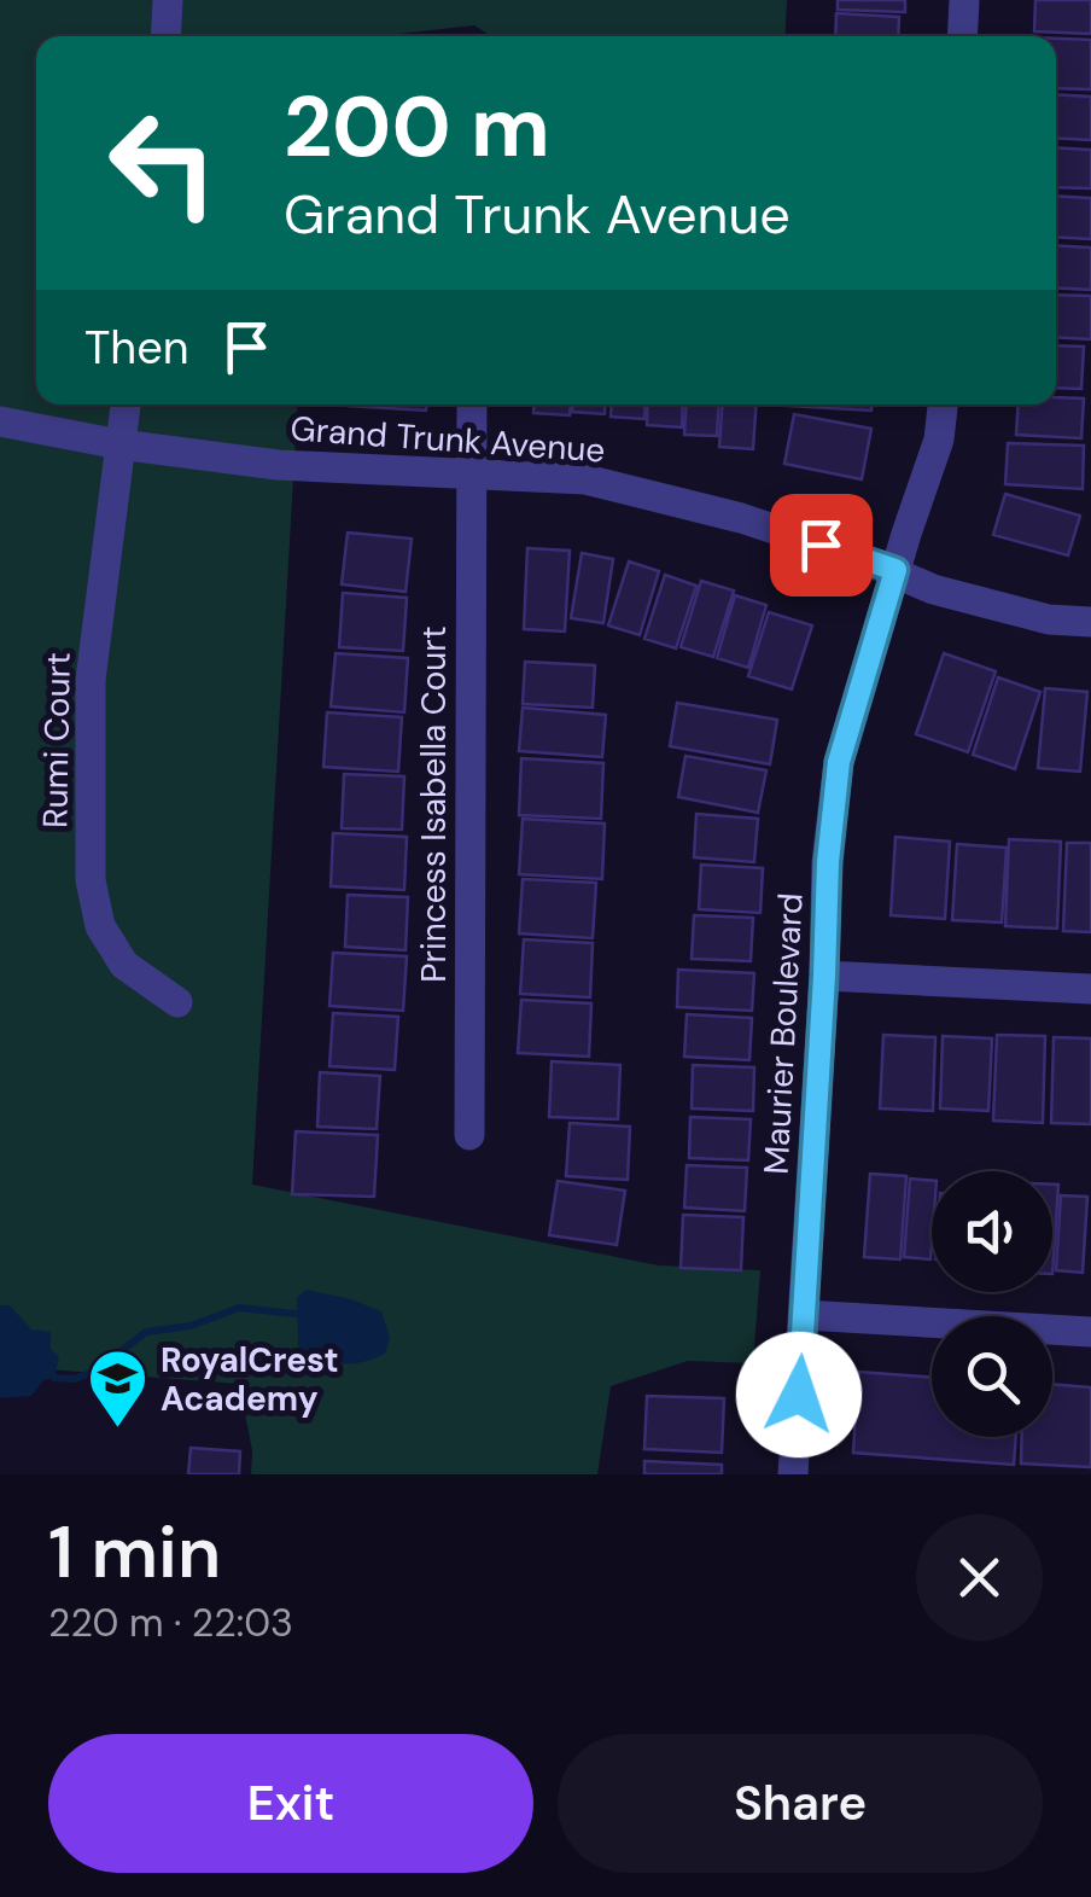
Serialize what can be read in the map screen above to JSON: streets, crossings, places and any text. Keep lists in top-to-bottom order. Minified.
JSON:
{"streets":{"street":["Grand Trunk Avenue","Rumi Court","Princess Isabella Court","Maurier Boulevard"]},"crossings":[["Grand Trunk Avenue","Rumi Court"],["Grand Trunk Avenue","Princess Isabella Court"],["Grand Trunk Avenue","Maurier Boulevard"]],"places":{"school or university":["RoyalCrest Academy"]},"page":{"turn":["200 m","Grand Trunk Avenue"],"then":"Then","heading":["1 min","220 m · 22:03"],"buttons":["Exit","Share"]}}
